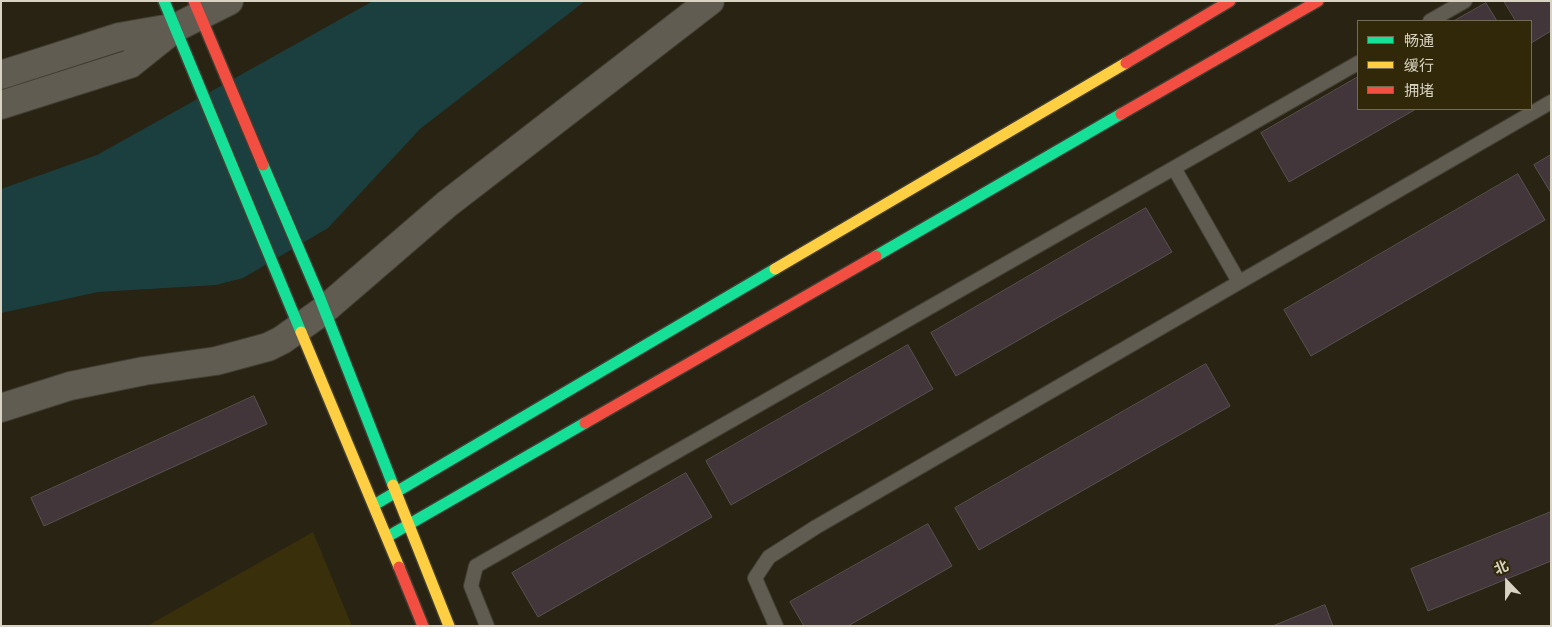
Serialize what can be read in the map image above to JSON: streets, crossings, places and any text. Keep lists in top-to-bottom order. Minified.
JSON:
{"legend":["畅通","缓行","拥堵"],"north":"top"}
